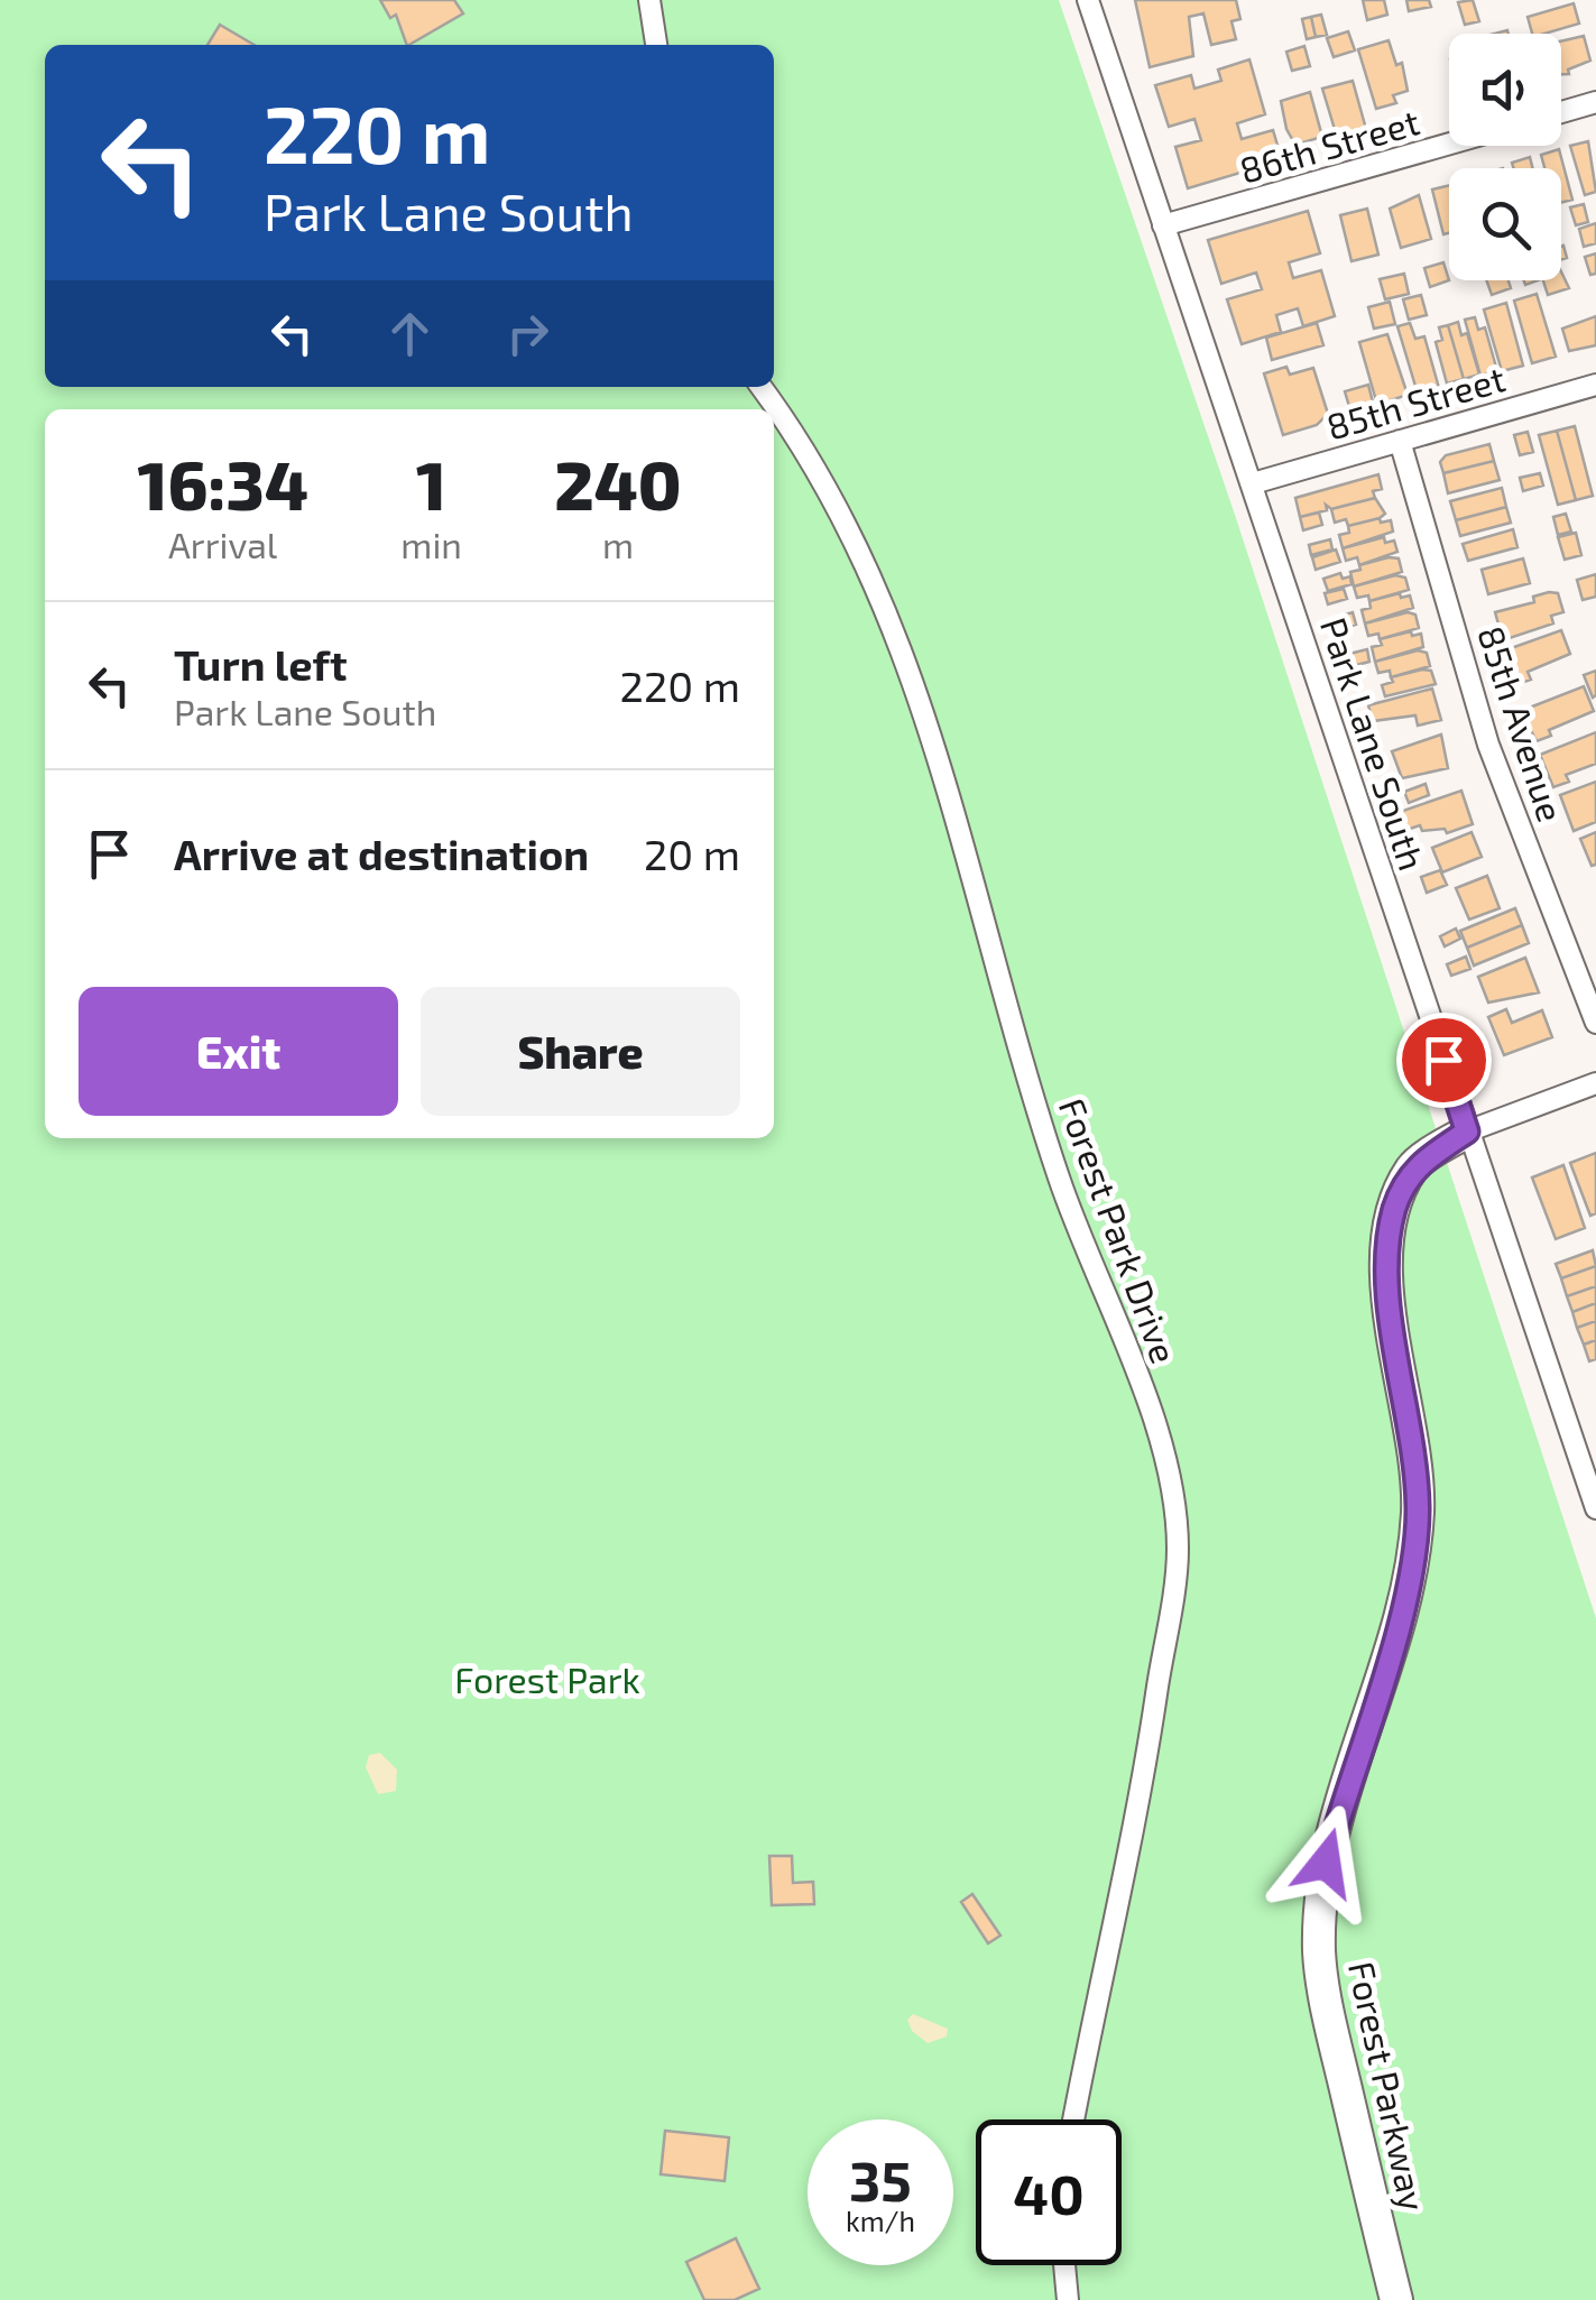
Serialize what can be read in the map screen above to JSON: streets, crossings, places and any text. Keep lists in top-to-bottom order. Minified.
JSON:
{"streets":{"street":["86th Street","85th Street","85th Avenue","Park Lane South","Forest Park Drive","Forest Parkway"]},"crossings":[["86th Street","Park Lane South"],["85th Street","85th Avenue"],["85th Street","Park Lane South"],["Park Lane South","Forest Parkway"]],"parks":["Forest Park"],"page":{"turn":["220 m","Park Lane South"],"eta":["16:34","Arrival","1","min","240","m"],"list":[{"name":"Turn left","note":"Park Lane South","value":"220 m"},{"name":"Arrive at destination","value":"20 m"}],"buttons":["Exit","Share"],"speed":"35 km/h","limit":"40"}}
